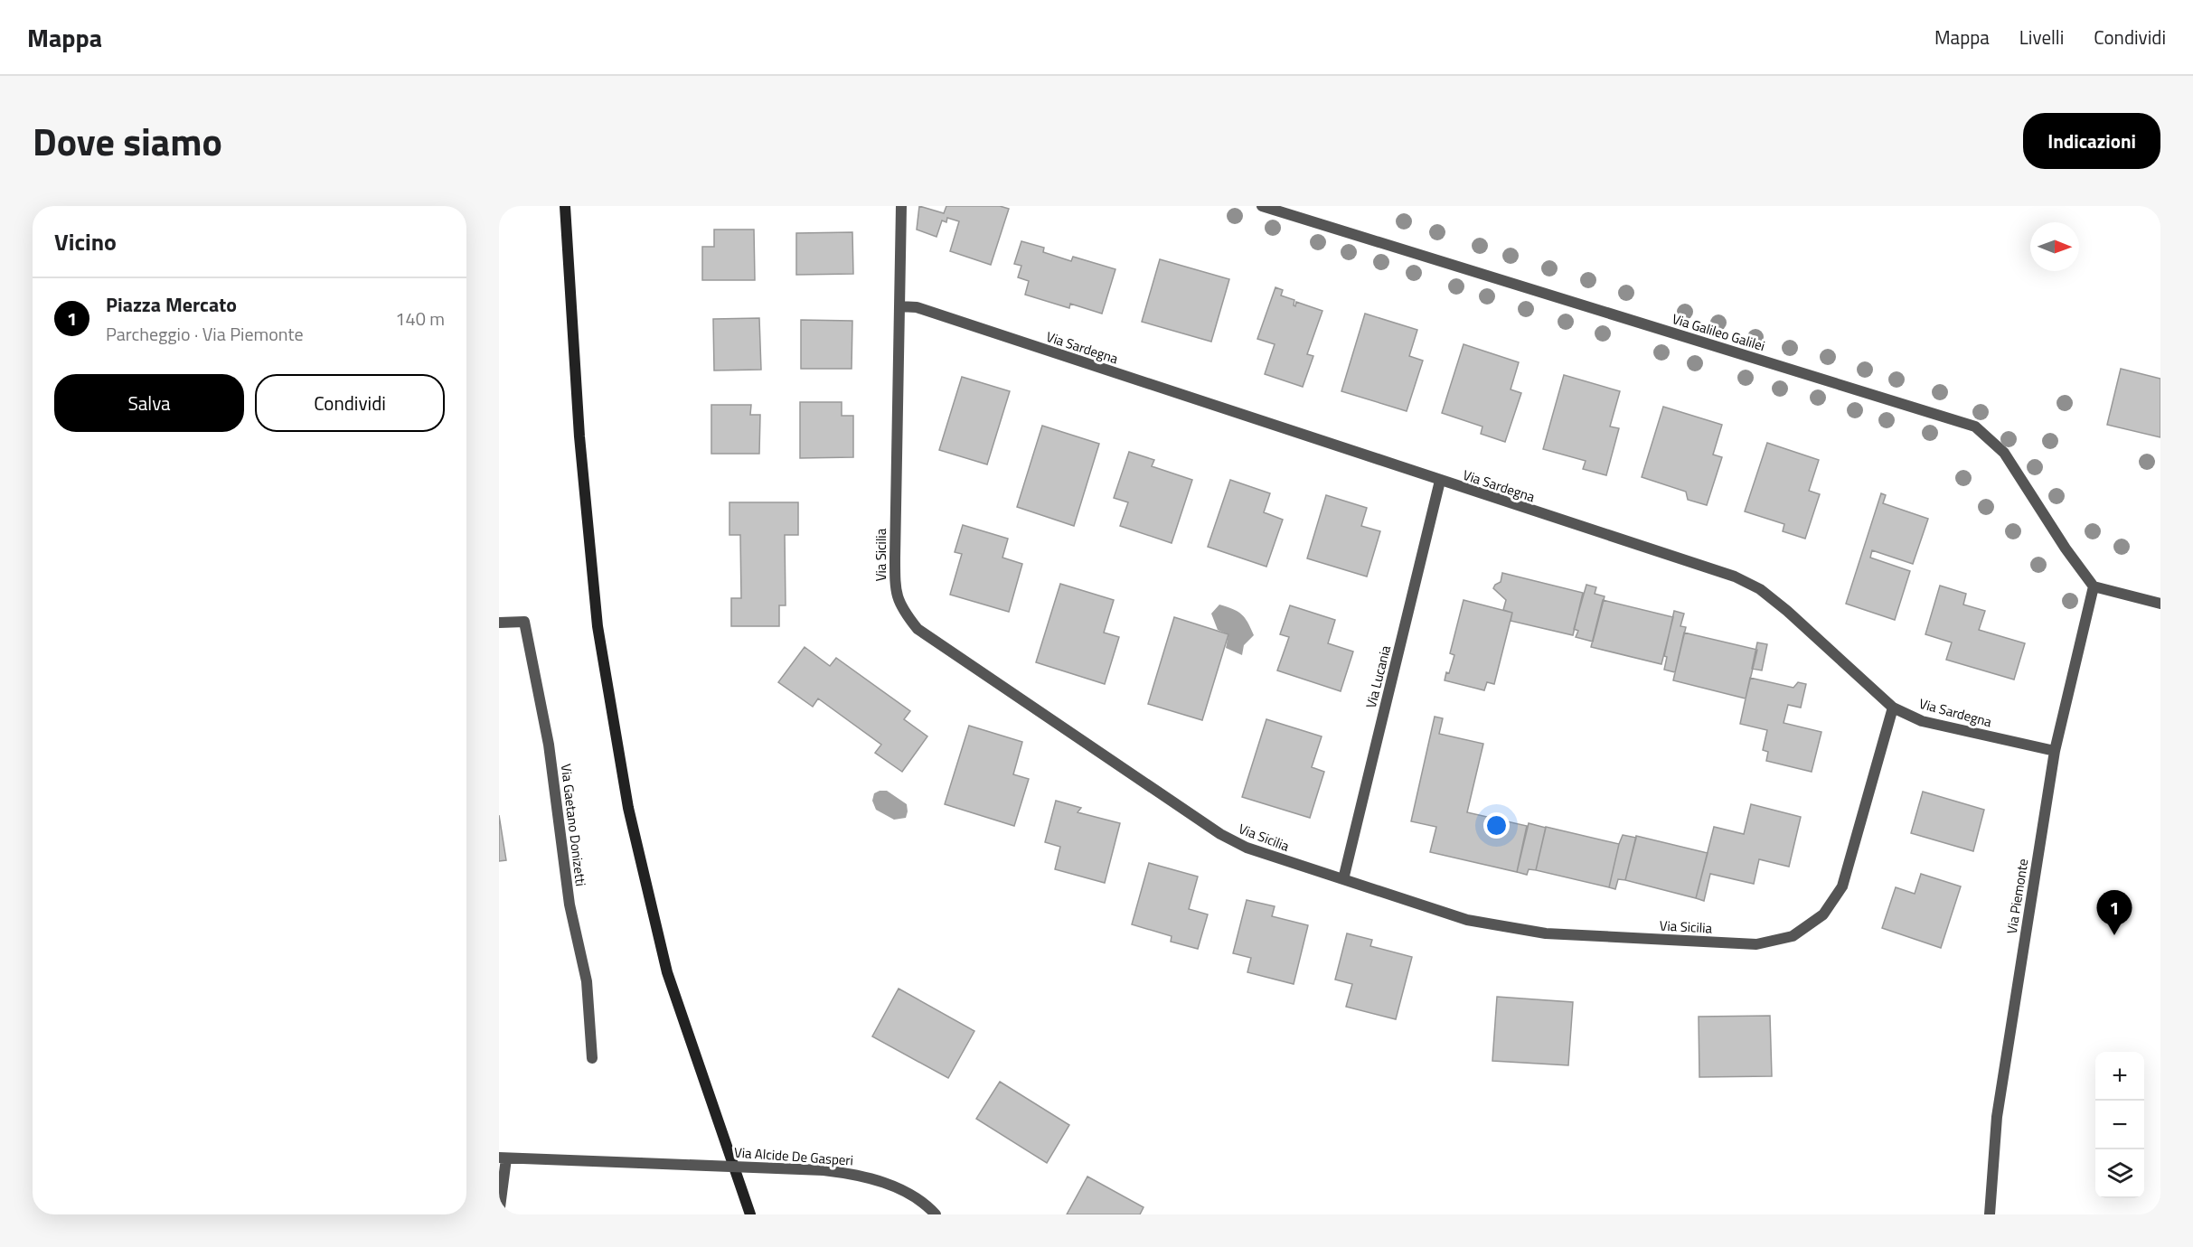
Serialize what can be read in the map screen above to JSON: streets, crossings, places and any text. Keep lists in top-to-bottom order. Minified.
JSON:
{"streets":{"street":["Via Galileo Galilei","Via Sardegna","Via Sicilia","Via Lucania","Via Gaetano Donizetti","Via Piemonte","Via Alcide De Gasperi"]},"crossings":[["Via Galileo Galilei","Via Piemonte"],["Via Sardegna","Via Sicilia"],["Via Sardegna","Via Lucania"],["Via Sardegna","Via Piemonte"],["Via Sicilia","Via Lucania"]],"north":"right","page":{"header":"Mappa","nav":["Mappa","Livelli","Condividi"],"title":"Dove siamo","buttons":["Indicazioni",["Salva","Condividi"]],"heading":"Vicino","list":[{"mark":"1","name":"Piazza Mercato","note":"Parcheggio · Via Piemonte","value":"140 m"}],"pins":"1","map_buttons":["+","−"]}}
